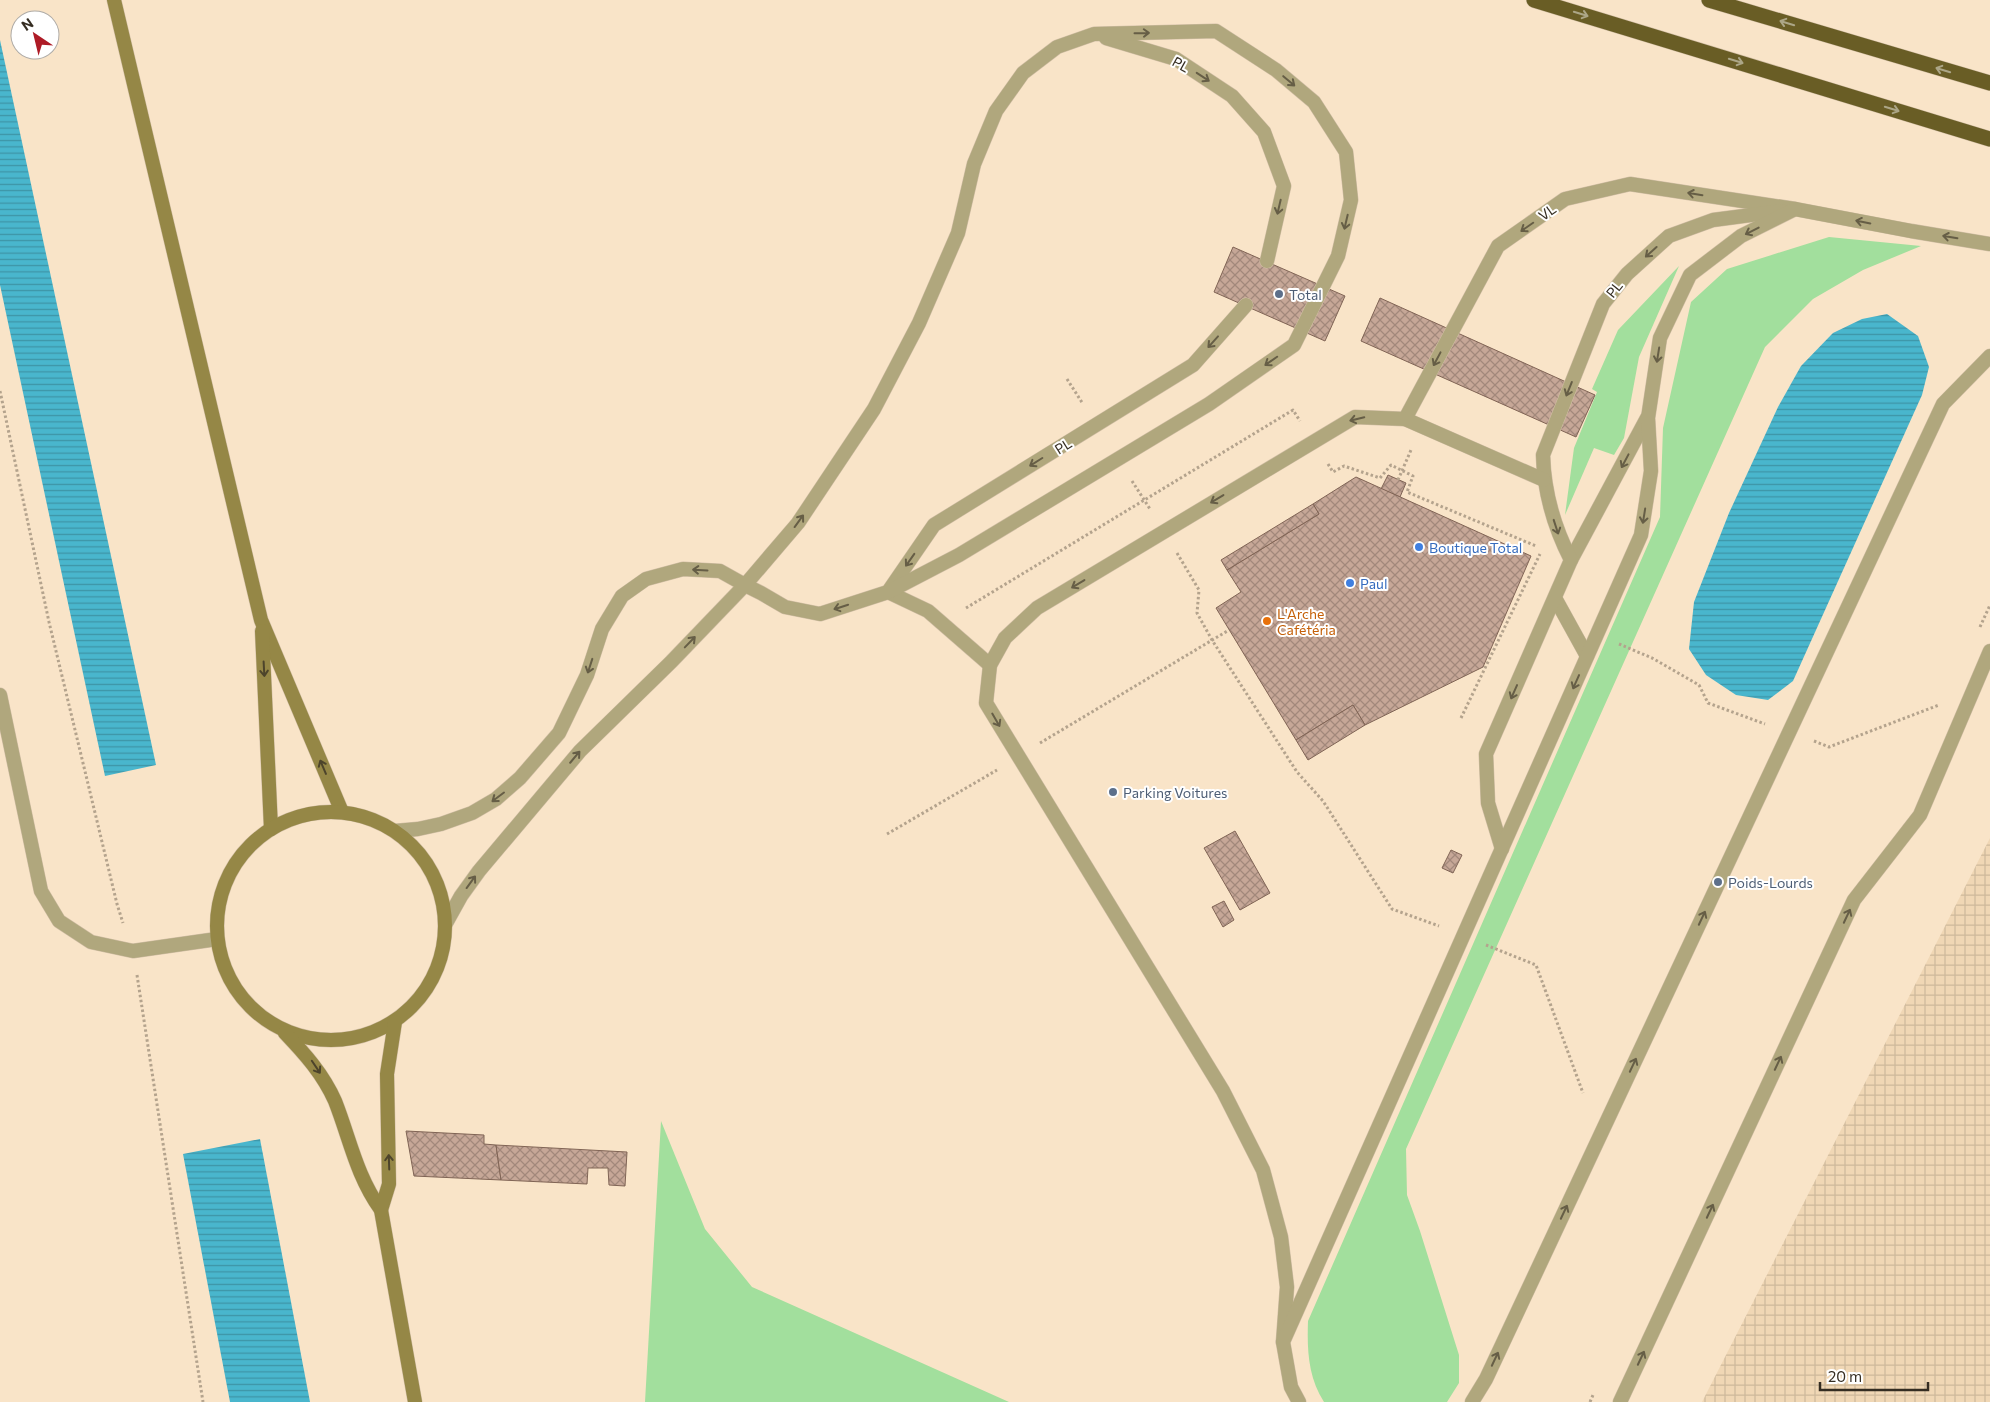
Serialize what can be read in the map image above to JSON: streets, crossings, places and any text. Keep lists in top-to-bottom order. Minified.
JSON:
{"streets":{"street":["PL","VL"]},"crossings":[["PL","VL"]],"one_way":["VL"],"places":["Total","Boutique Total","Paul","L'Arche Cafétéria","Parking Voitures","Poids-Lourds"],"scale_bar":"20 m","north":"top left"}
